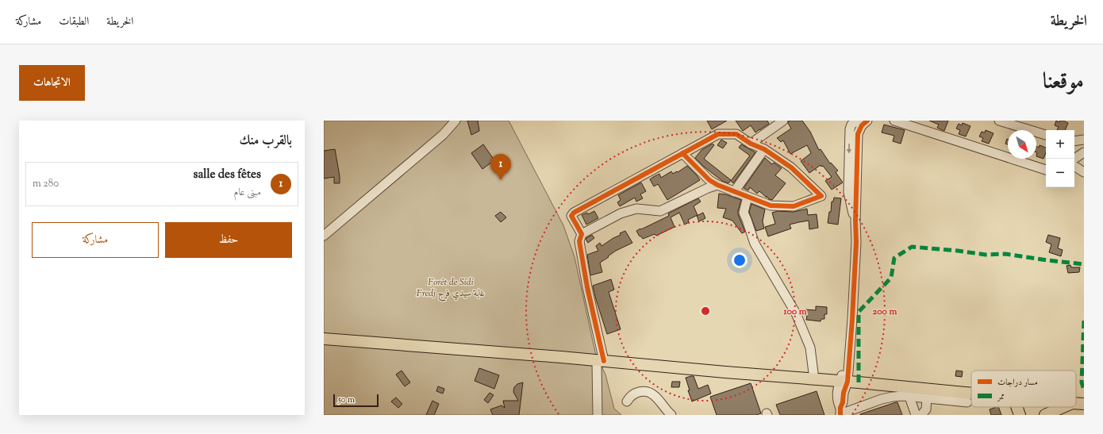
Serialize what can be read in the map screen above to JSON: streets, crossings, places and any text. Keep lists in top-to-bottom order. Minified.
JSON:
{"parks":["Forêt de Sidi Fredj غابة سيدي فرج"],"legend":["مسار دراجات","ممر"],"scale_bar":"50 m","north":"bottom right","page":{"header":"الخريطة","nav":["الخريطة","الطبقات","مشاركة"],"title":"موقعنا","buttons":["الاتجاهات",["حفظ","مشاركة"]],"heading":"بالقرب منك","map_buttons":["+","−"],"pins":"1","list":[{"mark":"1","name":"salle des fêtes","note":"مبنى عام","value":"280 m"}],"scale":"50 m"},"rings":["100 m","200 m"]}
